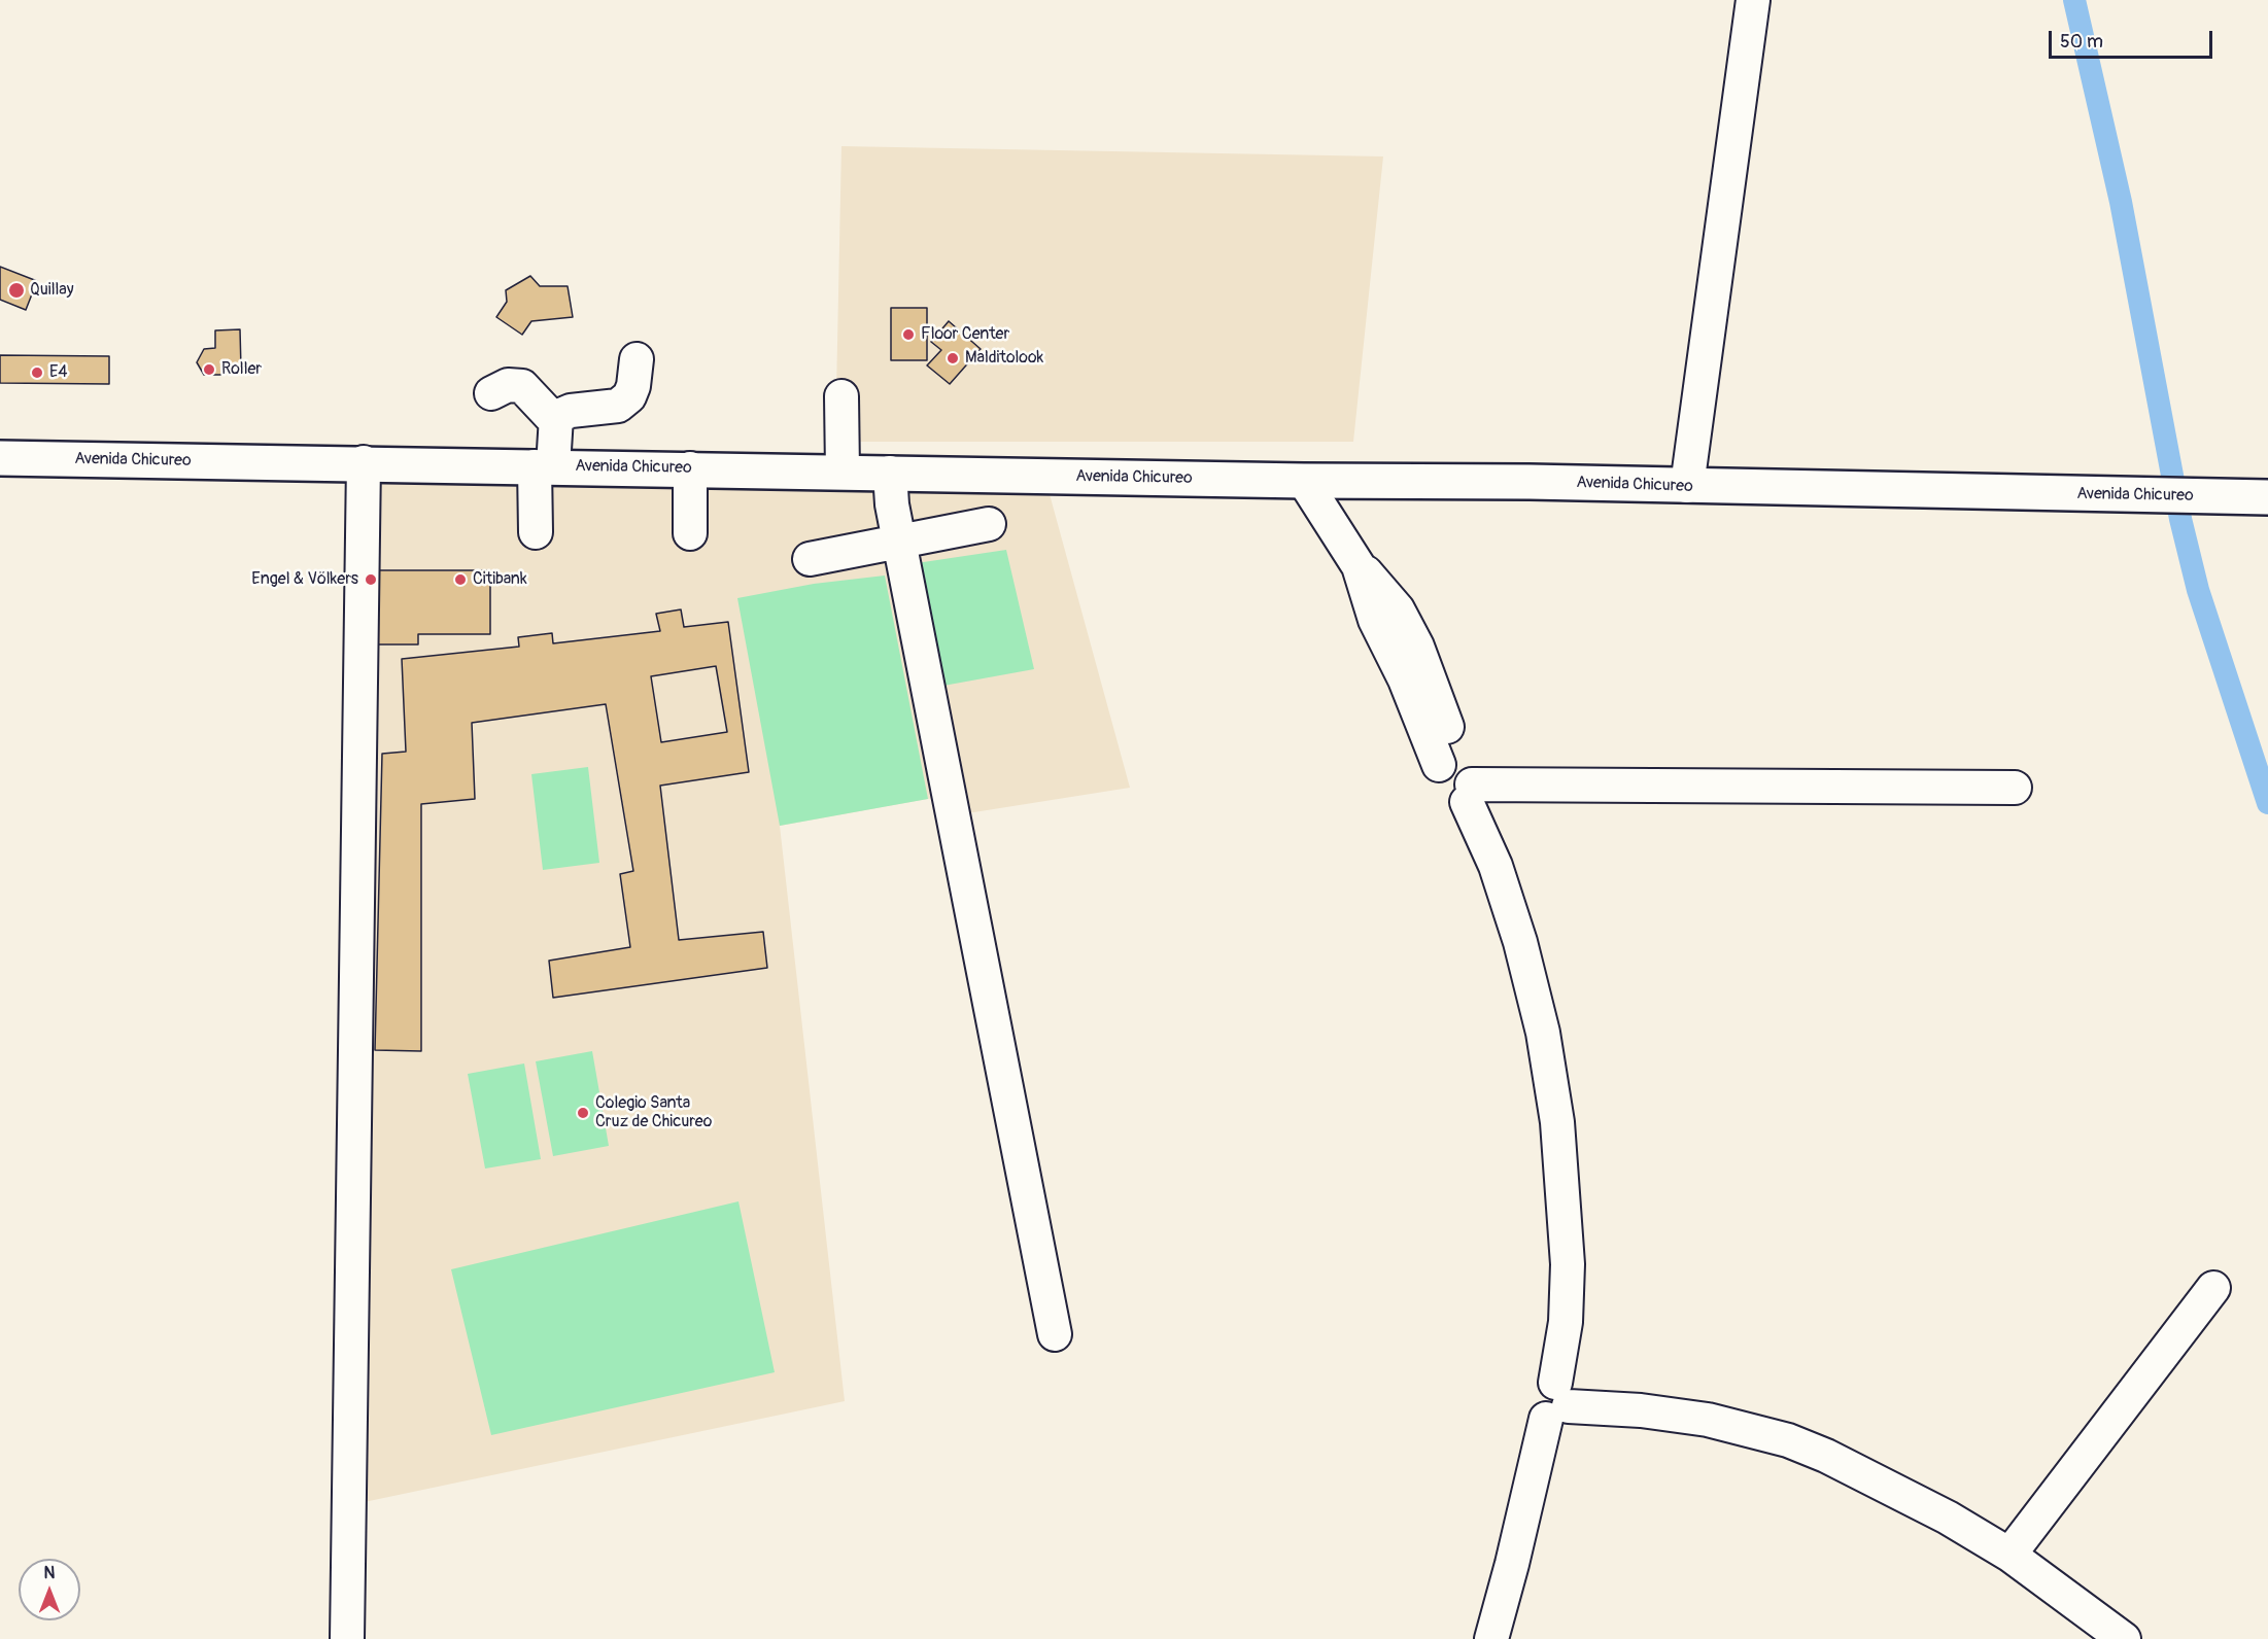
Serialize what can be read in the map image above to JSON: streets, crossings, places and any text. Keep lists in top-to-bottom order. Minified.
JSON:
{"streets":{"main road":["Avenida Chicureo"]},"places":["Quillay","Floor Center","Malditolook","Roller","E4","Engel & Völkers","Citibank","Colegio Santa Cruz de Chicureo"],"scale_bar":"50 m","north":"top"}
